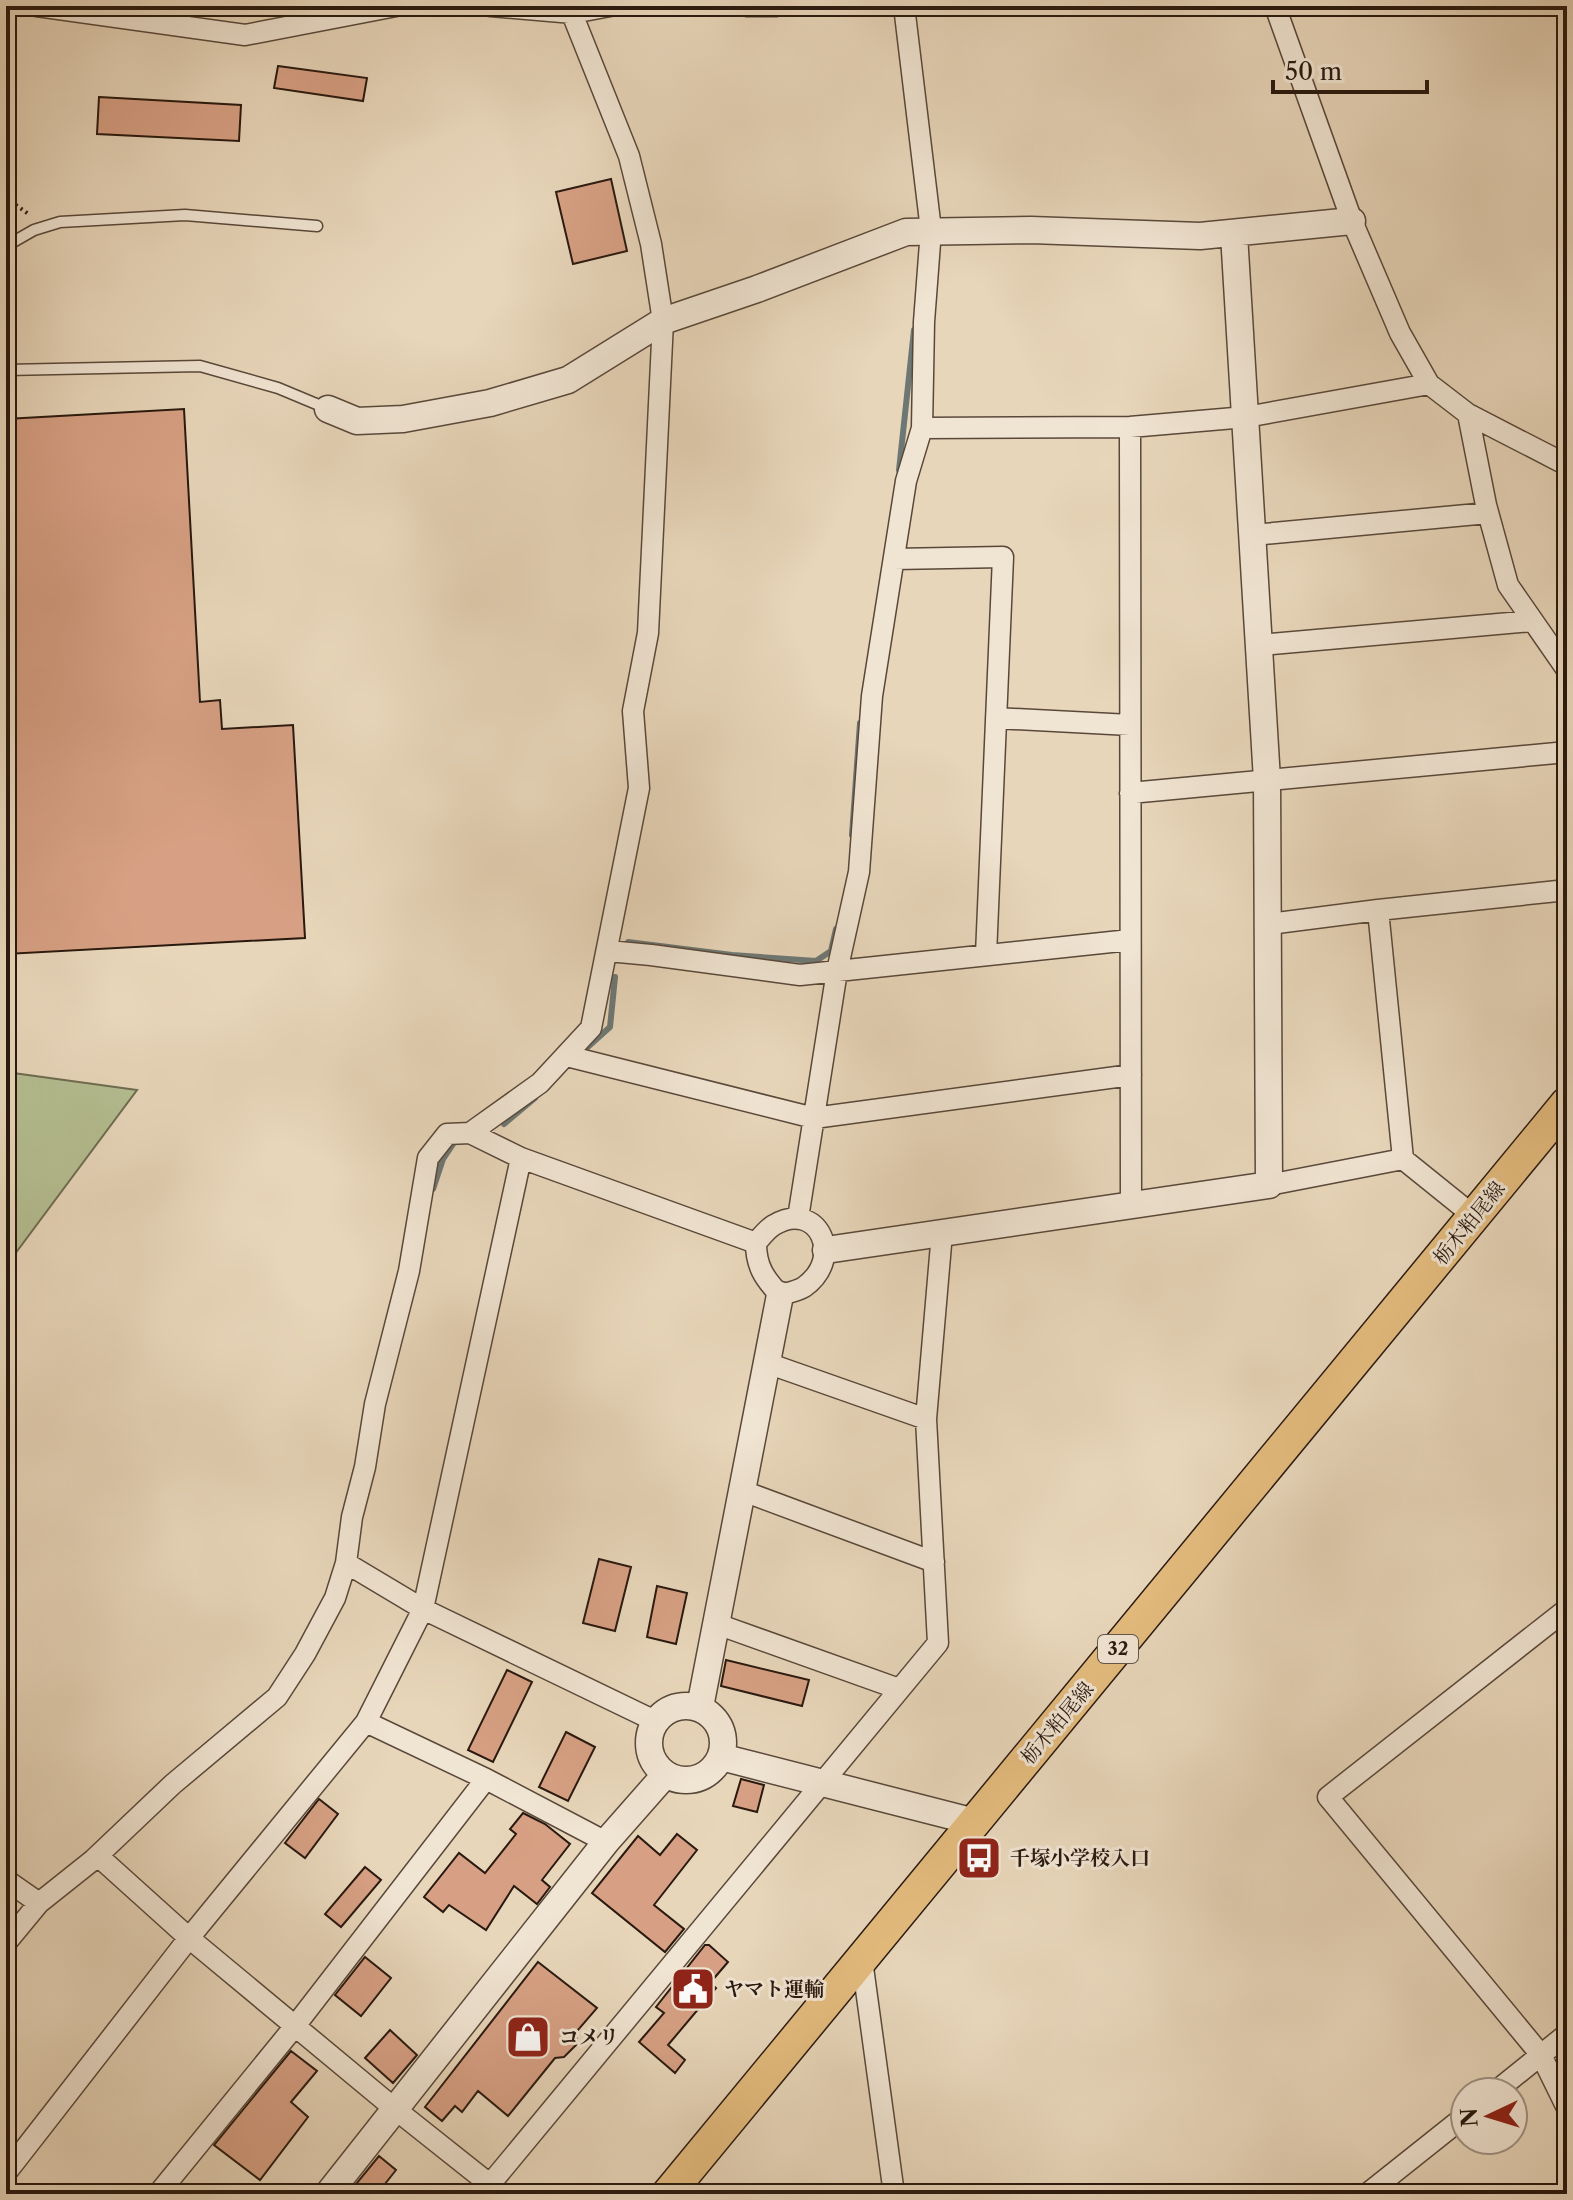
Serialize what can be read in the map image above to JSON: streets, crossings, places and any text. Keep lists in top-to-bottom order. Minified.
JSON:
{"streets":{"main road":["栃木粕尾線","32"]},"places":{"bus stop":["千塚小学校入口"],"public building":["ヤマト運輸"],"shop":["コメリ"]},"scale_bar":"50 m","north":"left"}
